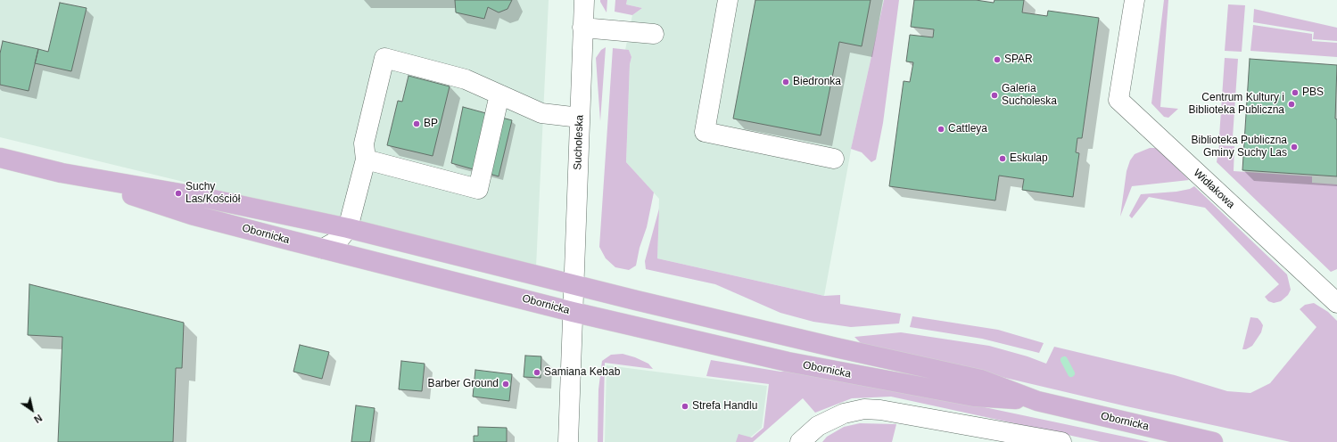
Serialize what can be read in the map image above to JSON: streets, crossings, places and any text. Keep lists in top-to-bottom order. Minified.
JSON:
{"streets":{"main road":["Obornicka"],"street":["Sucholeska","Widłakowa"]},"crossings":[["Sucholeska","Obornicka"]],"places":["SPAR","Biedronka","PBS","Galeria Sucholeska","Centrum Kultury i Biblioteka Publiczna","BP","Cattleya","Biblioteka Publiczna Gminy Suchy Las","Eskulap","Suchy Las/Kościół","Samiana Kebab","Barber Ground","Strefa Handlu"],"north":"bottom right"}
